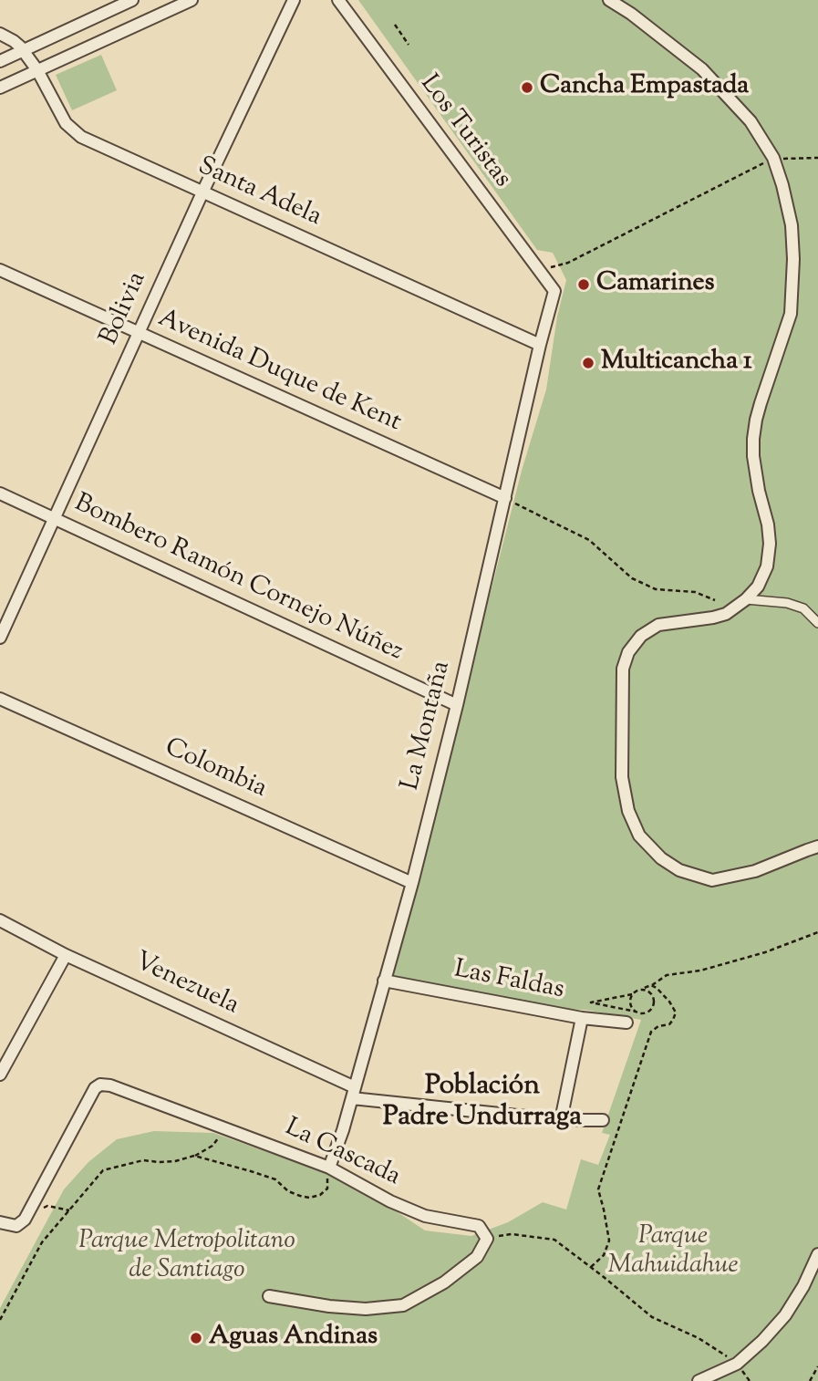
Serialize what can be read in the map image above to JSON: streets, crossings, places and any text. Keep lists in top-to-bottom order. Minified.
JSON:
{"streets":{"street":["Los Turistas","Santa Adela","Bolivia","Avenida Duque de Kent","Bombero Ramón Cornejo Núñez","La Montaña","Colombia","Las Faldas","Venezuela","La Cascada"]},"crossings":[["Los Turistas","La Montaña"],["Santa Adela","Bolivia"],["Santa Adela","La Montaña"],["Bolivia","Avenida Duque de Kent"],["Bolivia","Bombero Ramón Cornejo Núñez"],["Avenida Duque de Kent","La Montaña"],["Bombero Ramón Cornejo Núñez","La Montaña"],["La Montaña","Colombia"],["La Montaña","Las Faldas"],["La Montaña","Venezuela"],["La Montaña","La Cascada"]],"districts":["Población Padre Undurraga"],"parks":["Parque Mahuidahue","Parque Metropolitano de Santiago"],"places":["Cancha Empastada","Camarines","Multicancha 1","Aguas Andinas"]}
